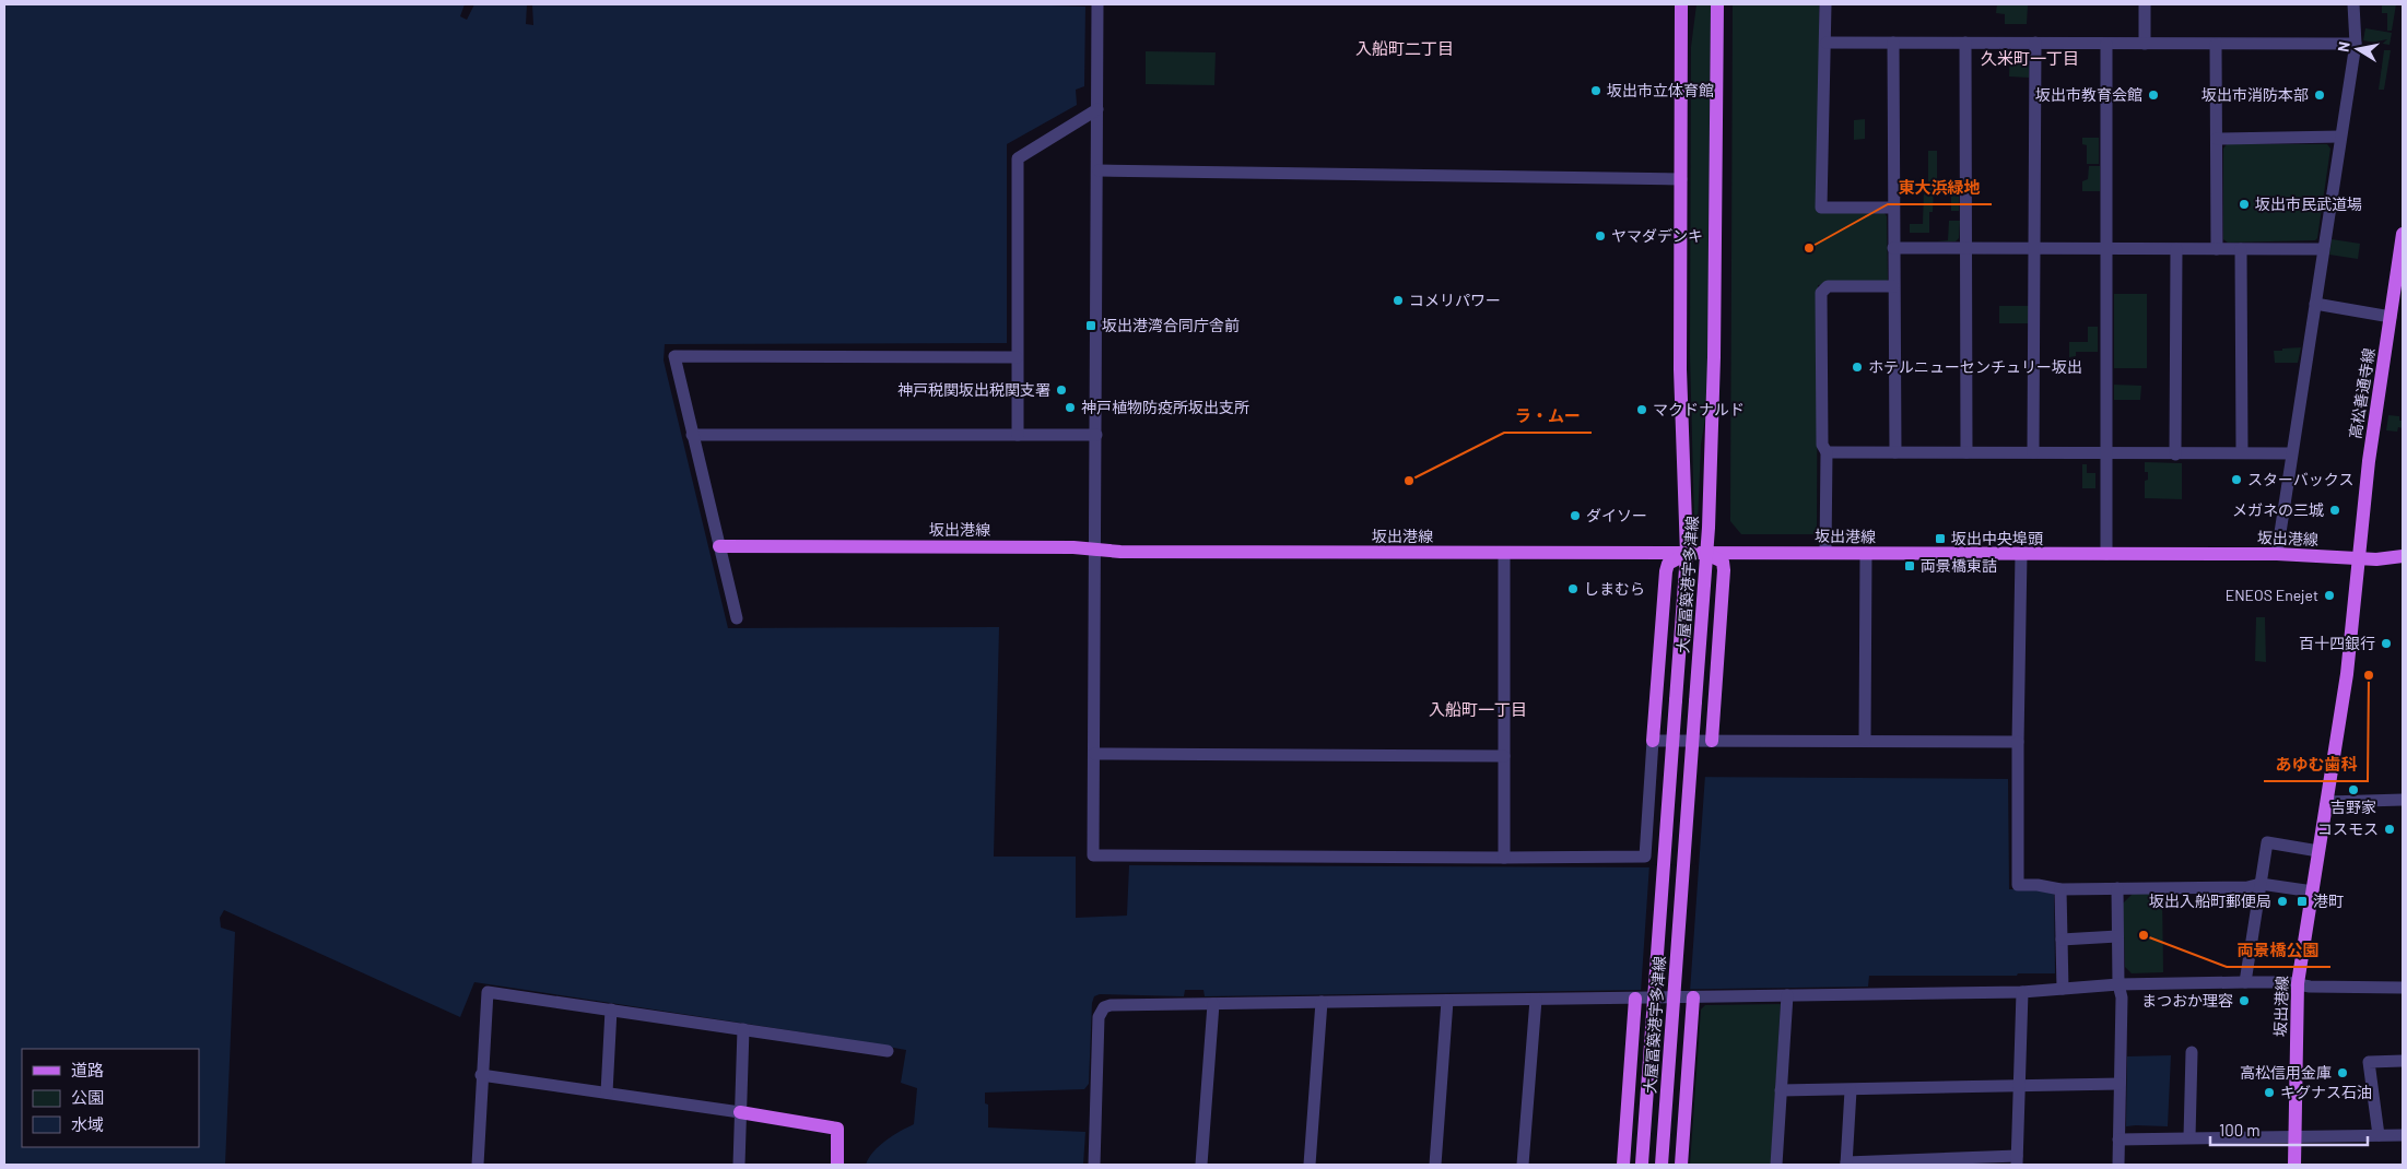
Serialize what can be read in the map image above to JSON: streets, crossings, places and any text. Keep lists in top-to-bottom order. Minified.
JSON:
{"streets":{"main road":["高松善通寺線","坂出港線","大屋冨築港宇多津線"]},"crossings":[["高松善通寺線","坂出港線"],["坂出港線","大屋冨築港宇多津線"]],"districts":["入船町二丁目","久米町一丁目","入船町一丁目"],"places":{"other":["坂出市立体育館","坂出市教育会館","坂出市消防本部","坂出市民武道場","ヤマダデンキ","東大浜緑地","コメリパワー","ホテルニューセンチュリー坂出","神戸税関坂出税関支署","神戸植物防疫所坂出支所","マクドナルド","スターバックス","ラ・ムー","メガネの三城","ダイソー","しまむら","ENEOS Enejet","百十四銀行","あゆむ歯科","吉野家","コスモス","坂出入船町郵便局","両景橋公園","まつおか理容","高松信用金庫","キグナス石油"],"transit":["坂出港湾合同庁舎前","坂出中央埠頭","両景橋東詰","港町"]},"legend":["道路","公園","水域"],"scale_bar":"100 m","north":"left"}
